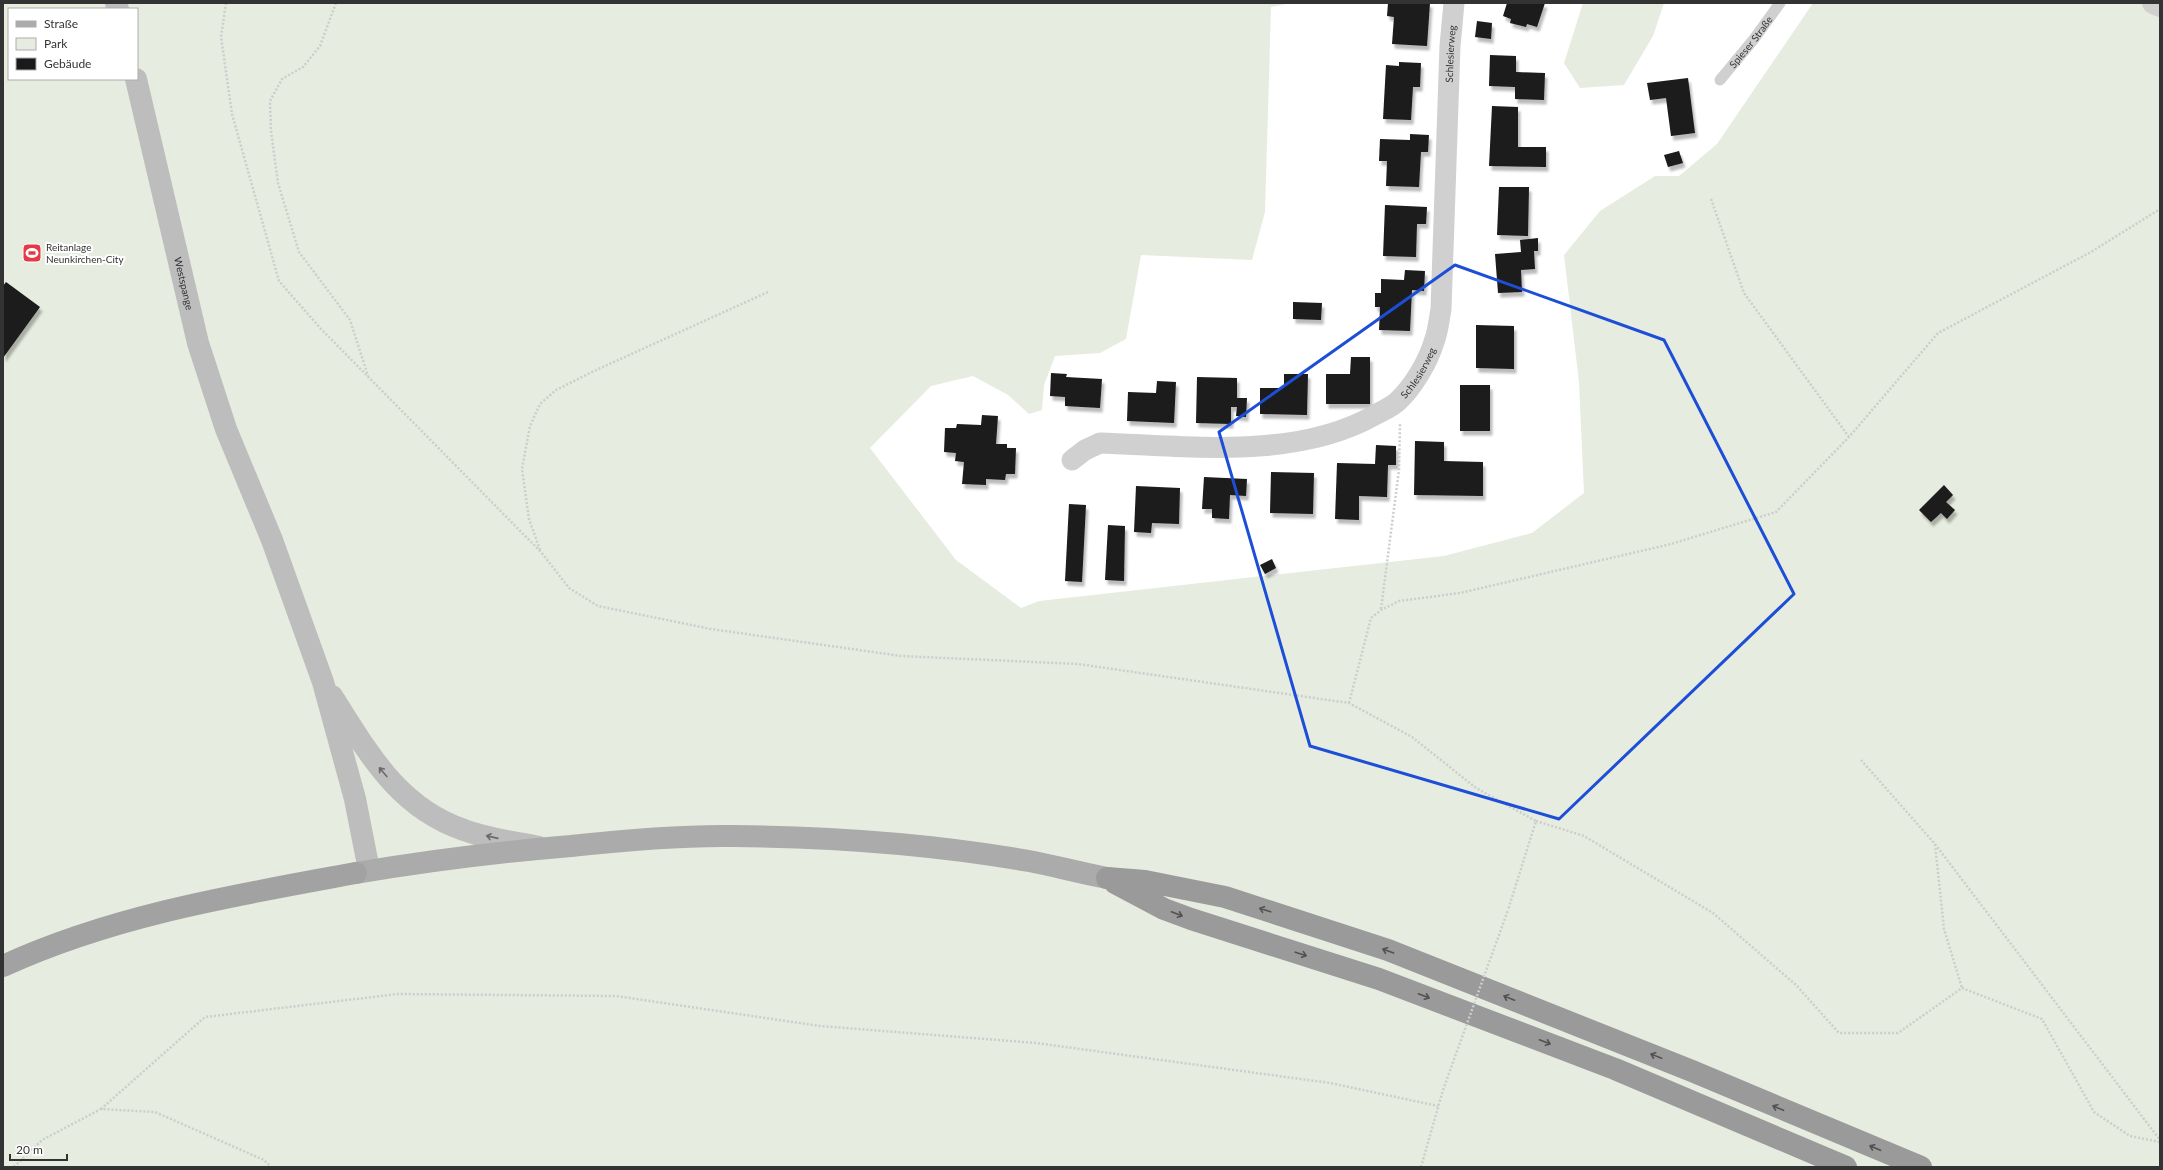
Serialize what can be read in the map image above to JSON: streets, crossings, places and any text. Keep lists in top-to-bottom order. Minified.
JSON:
{"streets":{"main road":["Westspange"],"street":["Schlesierweg"],"lane":["Spieser Straße"]},"places":{"sports":["Reitanlage Neunkirchen-City"]},"legend":["Straße","Park","Gebäude"],"scale_bar":"20 m"}
